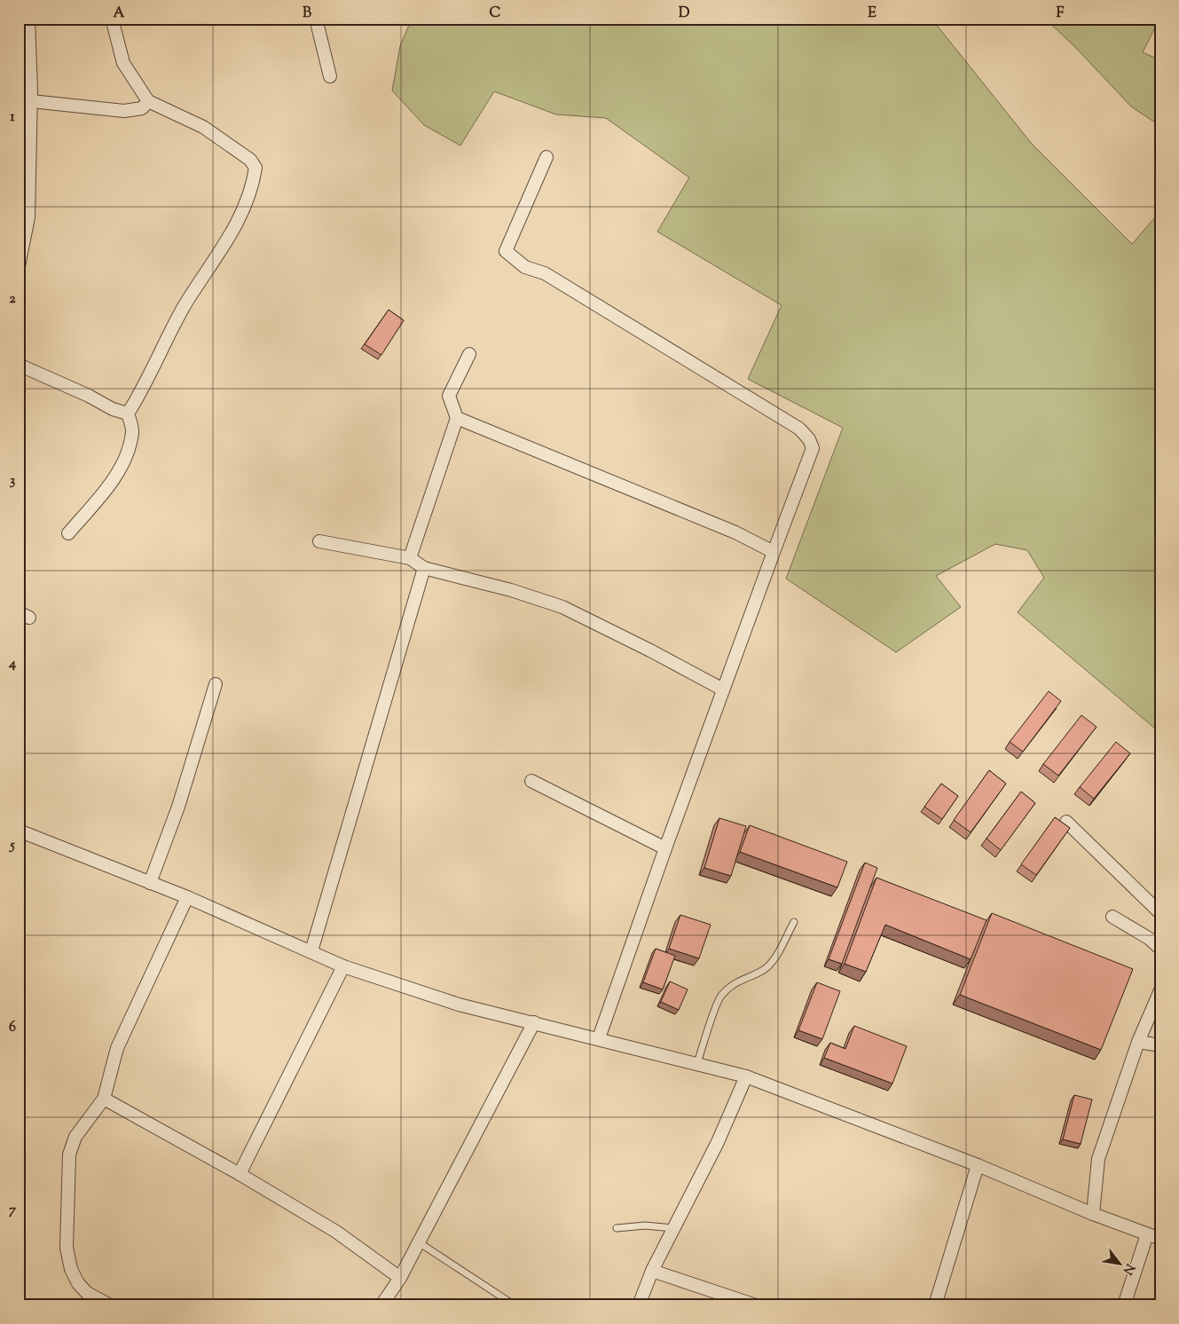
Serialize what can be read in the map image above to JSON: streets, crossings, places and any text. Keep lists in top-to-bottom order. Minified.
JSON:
{"north":"bottom right","grid":{"columns":["A","B","C","D","E","F"],"rows":["1","2","3","4","5","6","7"]}}
